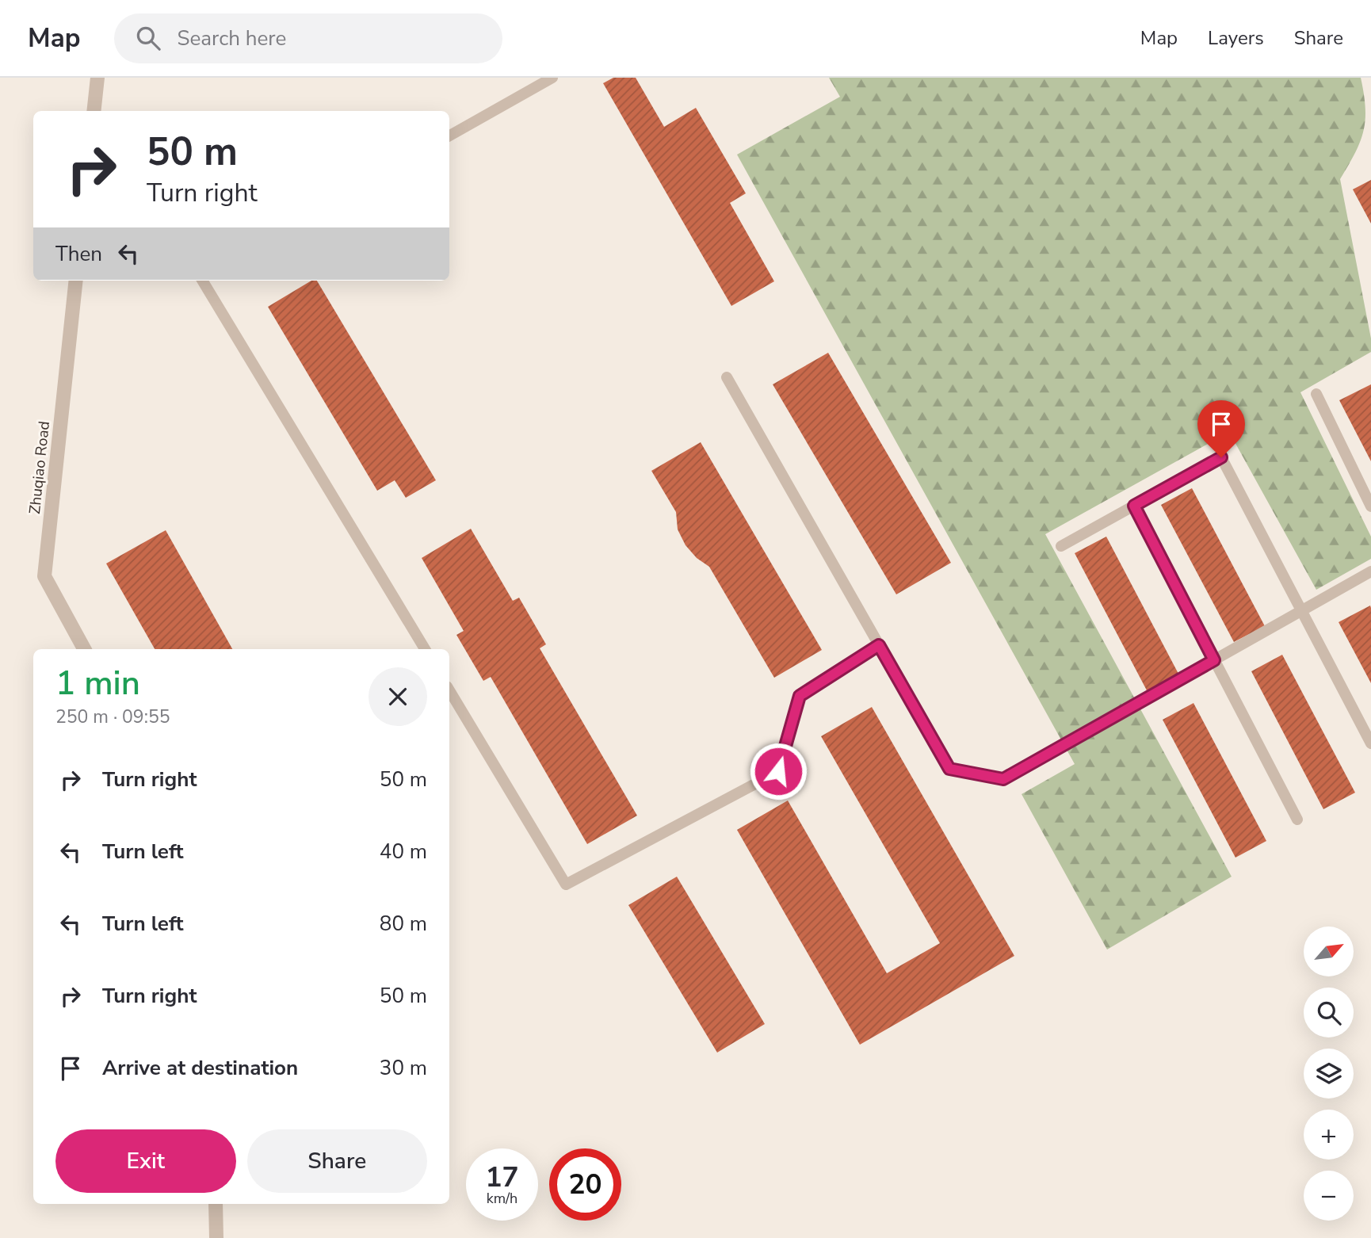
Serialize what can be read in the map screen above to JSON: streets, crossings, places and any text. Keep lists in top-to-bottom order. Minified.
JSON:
{"streets":{"street":["Zhuqiao Road"]},"north":"top right","page":{"header":"Map","search":"Search here","nav":["Map","Layers","Share"],"turn":["50 m","Turn right"],"then":"Then","heading":["1 min","250 m · 09:55"],"list":[{"name":"Turn right","value":"50 m"},{"name":"Turn left","value":"40 m"},{"name":"Turn left","value":"80 m"},{"name":"Turn right","value":"50 m"},{"name":"Arrive at destination","value":"30 m"}],"map_buttons":["+","−"],"buttons":["Exit","Share"],"speed":"17 km/h","limit":"20"}}
